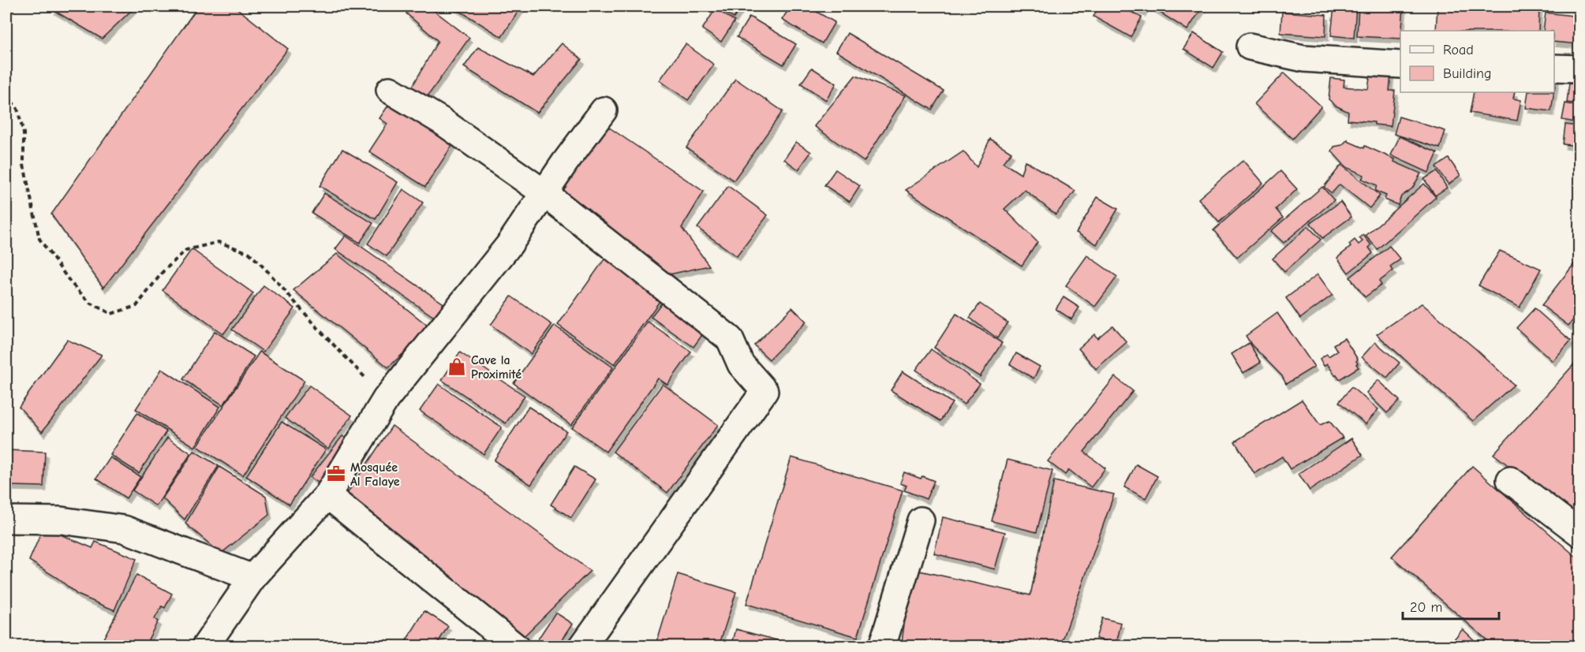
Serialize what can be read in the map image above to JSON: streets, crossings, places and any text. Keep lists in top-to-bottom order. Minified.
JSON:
{"places":{"shop":["Cave la Proximité"],"office":["Mosquée Al Falaye"]},"legend":["Road","Building"],"scale_bar":"20 m"}
